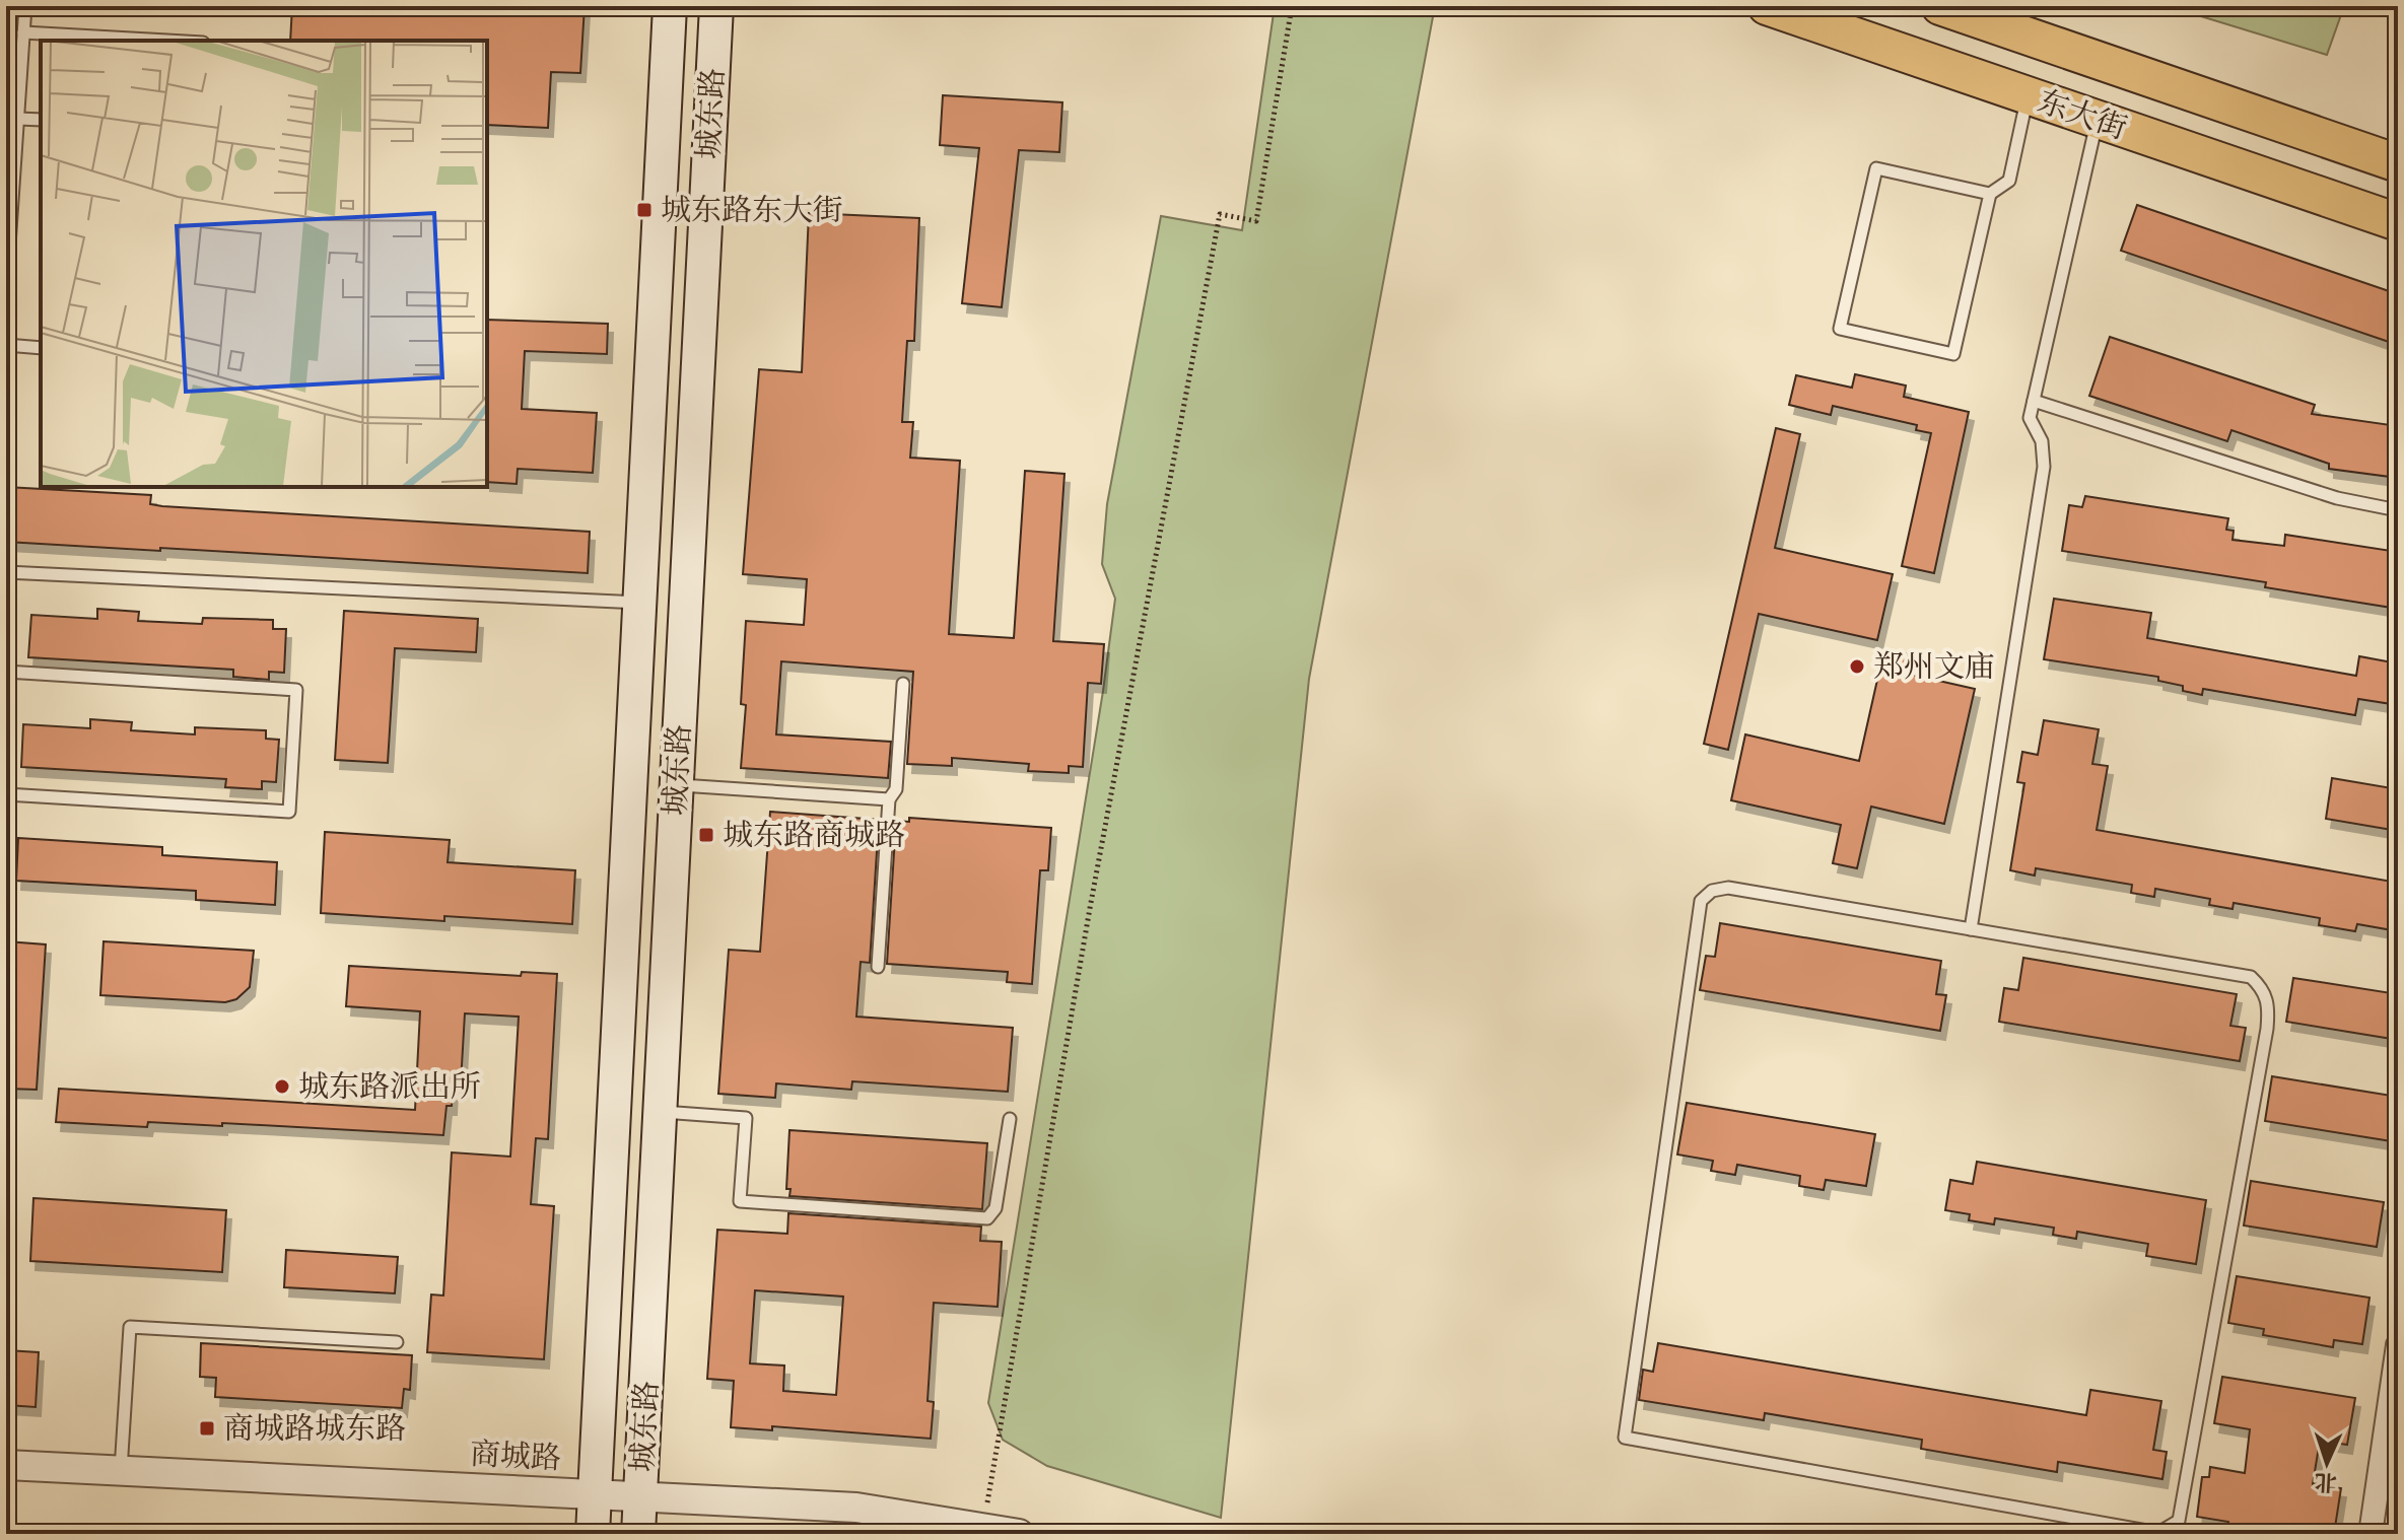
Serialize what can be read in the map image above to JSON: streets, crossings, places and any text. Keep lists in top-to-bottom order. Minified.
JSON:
{"streets":{"main road":["城东路","东大街"],"street":["商城路"]},"crossings":[["城东路","商城路"]],"places":{"transit":["城东路东大街","城东路商城路","商城路城东路"],"other":["郑州文庙","城东路派出所"]},"north":"bottom"}
